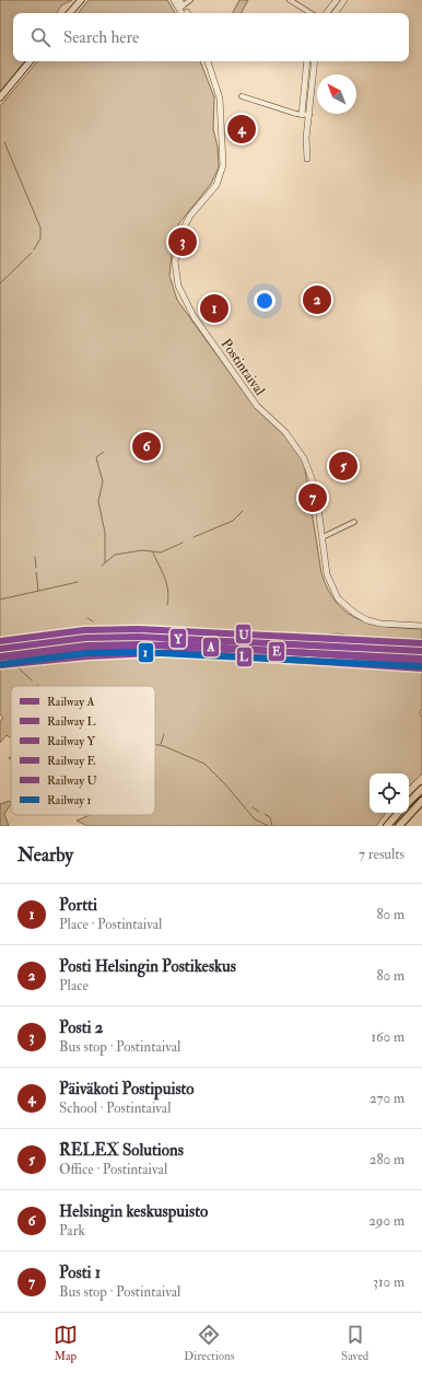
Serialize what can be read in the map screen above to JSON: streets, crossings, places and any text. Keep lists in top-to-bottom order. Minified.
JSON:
{"streets":{"street":["Postintaival"]},"lines":["rail line U","rail line Y","rail line A","rail line E","rail line L","rail line 1"],"legend":["Railway A","Railway L","Railway Y","Railway E","Railway U","Railway 1"],"north":"top left","page":{"search":"Search here","pins":["4","3","2","1","6","5","7"],"heading":["Nearby","7 results"],"list":[{"mark":"1","name":"Portti","note":"Place · Postintaival","value":"80 m"},{"mark":"2","name":"Posti Helsingin Postikeskus","note":"Place","value":"80 m"},{"mark":"3","name":"Posti 2","note":"Bus stop · Postintaival","value":"160 m"},{"mark":"4","name":"Päiväkoti Postipuisto","note":"School · Postintaival","value":"270 m"},{"mark":"5","name":"RELEX Solutions","note":"Office · Postintaival","value":"280 m"},{"mark":"6","name":"Helsingin keskuspuisto","note":"Park","value":"290 m"},{"mark":"7","name":"Posti 1","note":"Bus stop · Postintaival","value":"310 m"}],"nav":["Map","Directions","Saved"]}}
